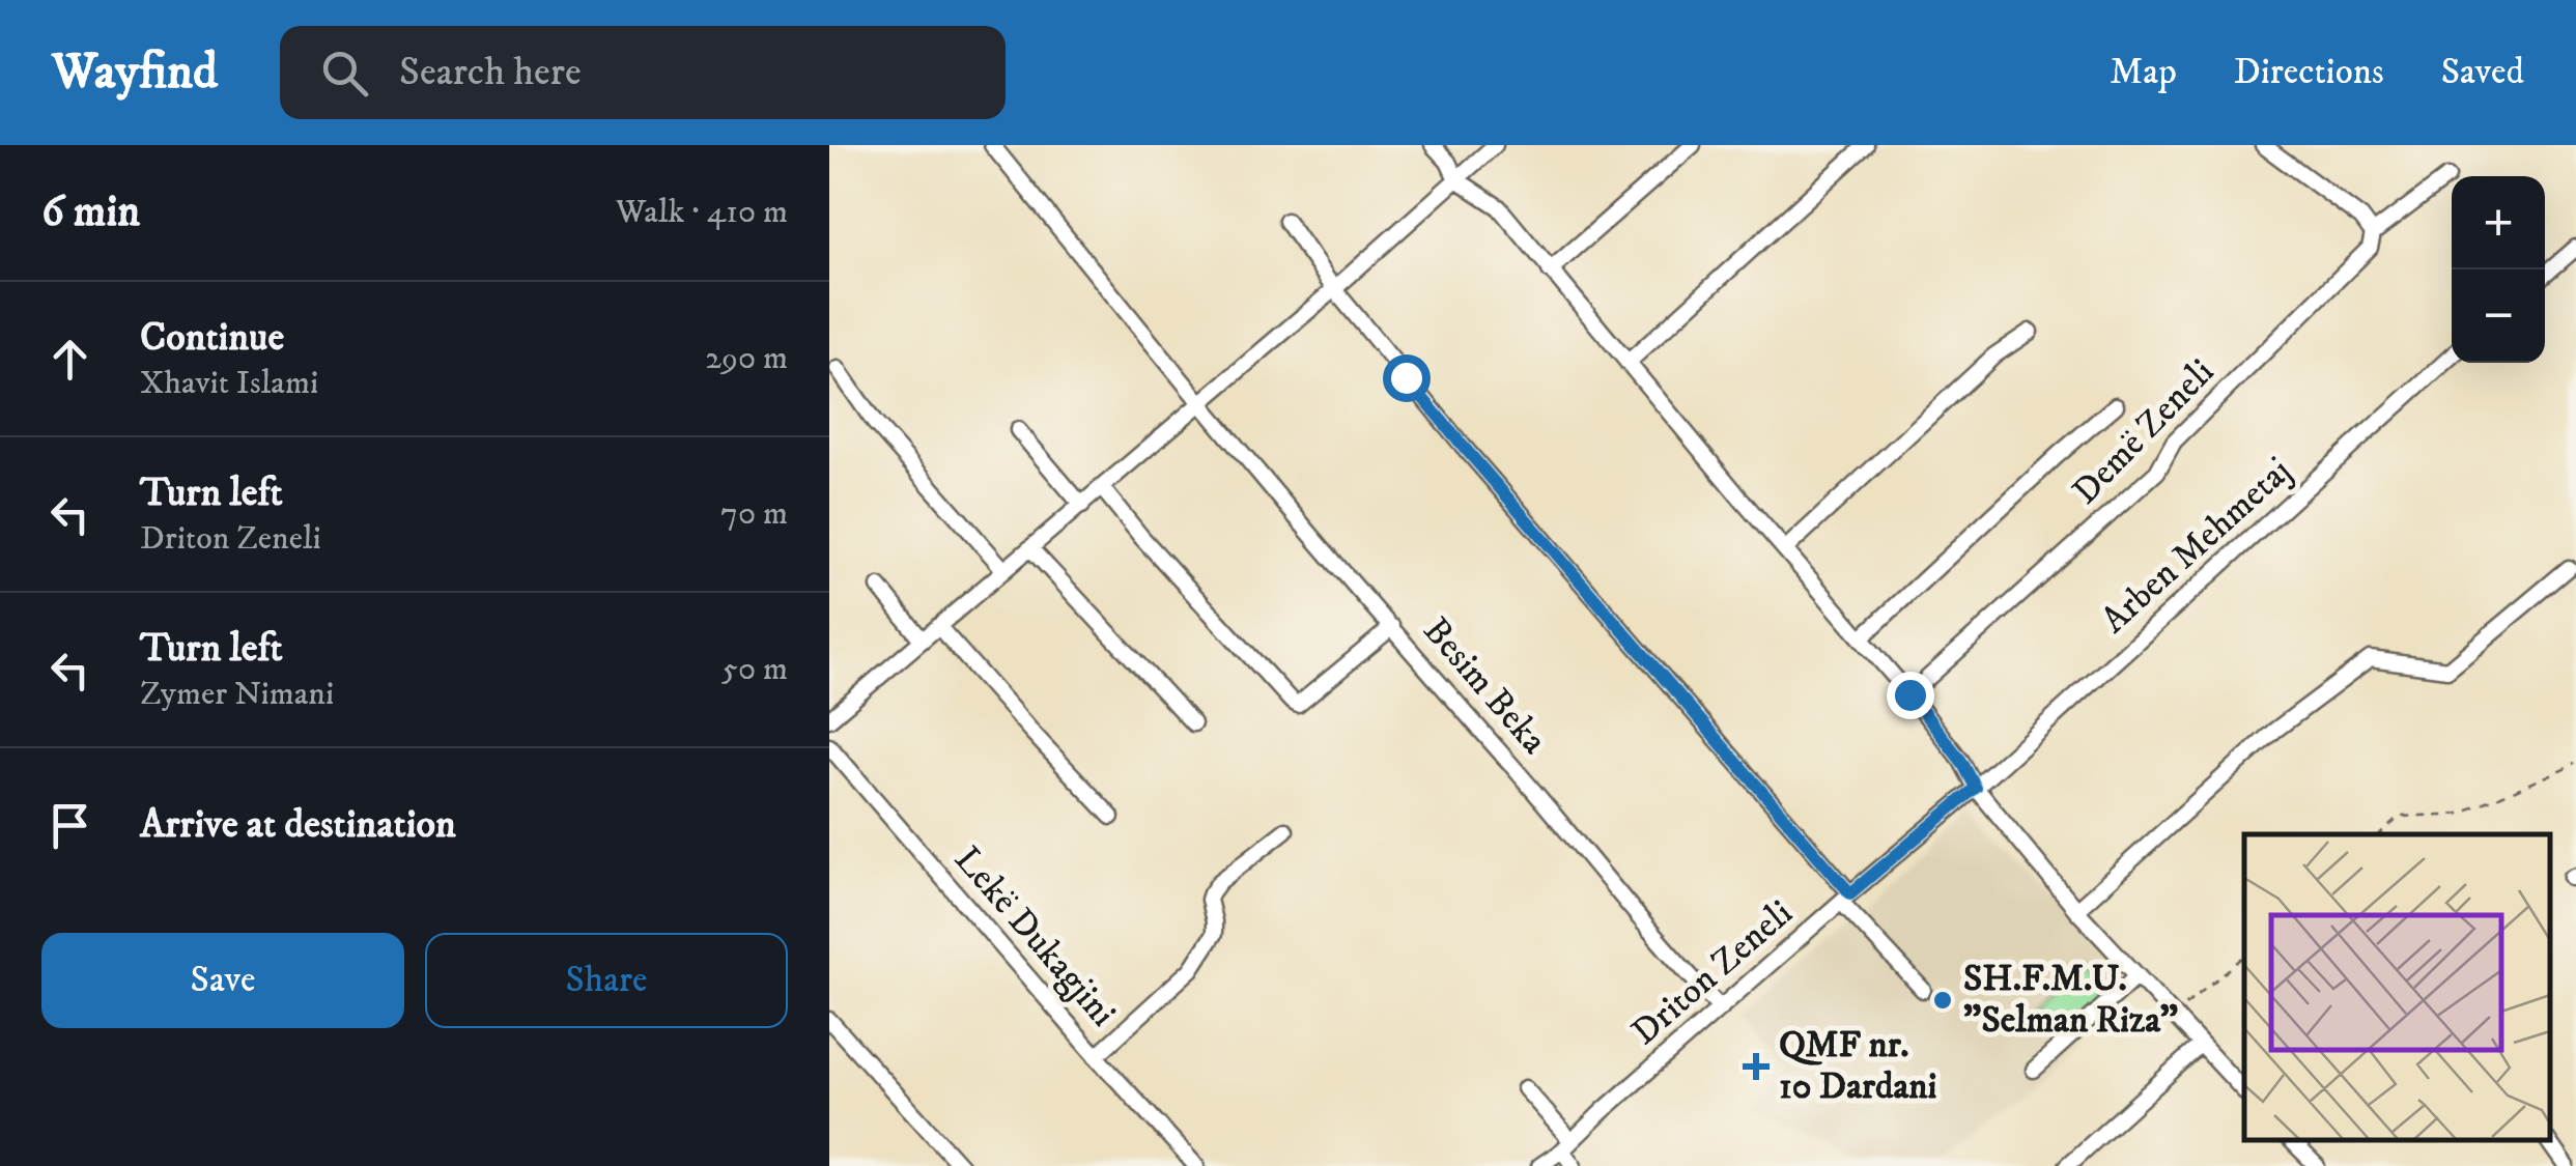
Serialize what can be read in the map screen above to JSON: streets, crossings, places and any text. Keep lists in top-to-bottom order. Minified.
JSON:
{"streets":{"street":["Demë Zeneli","Arben Mehmetaj","Besim Beka","Lekë Dukagjini","Driton Zeneli"]},"crossings":[["Arben Mehmetaj","Driton Zeneli"],["Besim Beka","Driton Zeneli"]],"places":{"other":["SH.F.M.U. \"Selman Riza\""],"health":["QMF nr. 10 Dardani"]},"page":{"header":"Wayfind","search":"Search here","nav":["Map","Directions","Saved"],"heading":["6 min","Walk · 410 m"],"map_buttons":["+","−"],"list":[["Continue","Xhavit Islami","290 m"],["Turn left","Driton Zeneli","70 m"],["Turn left","Zymer Nimani","50 m"],"Arrive at destination"],"buttons":["Save","Share"]}}
